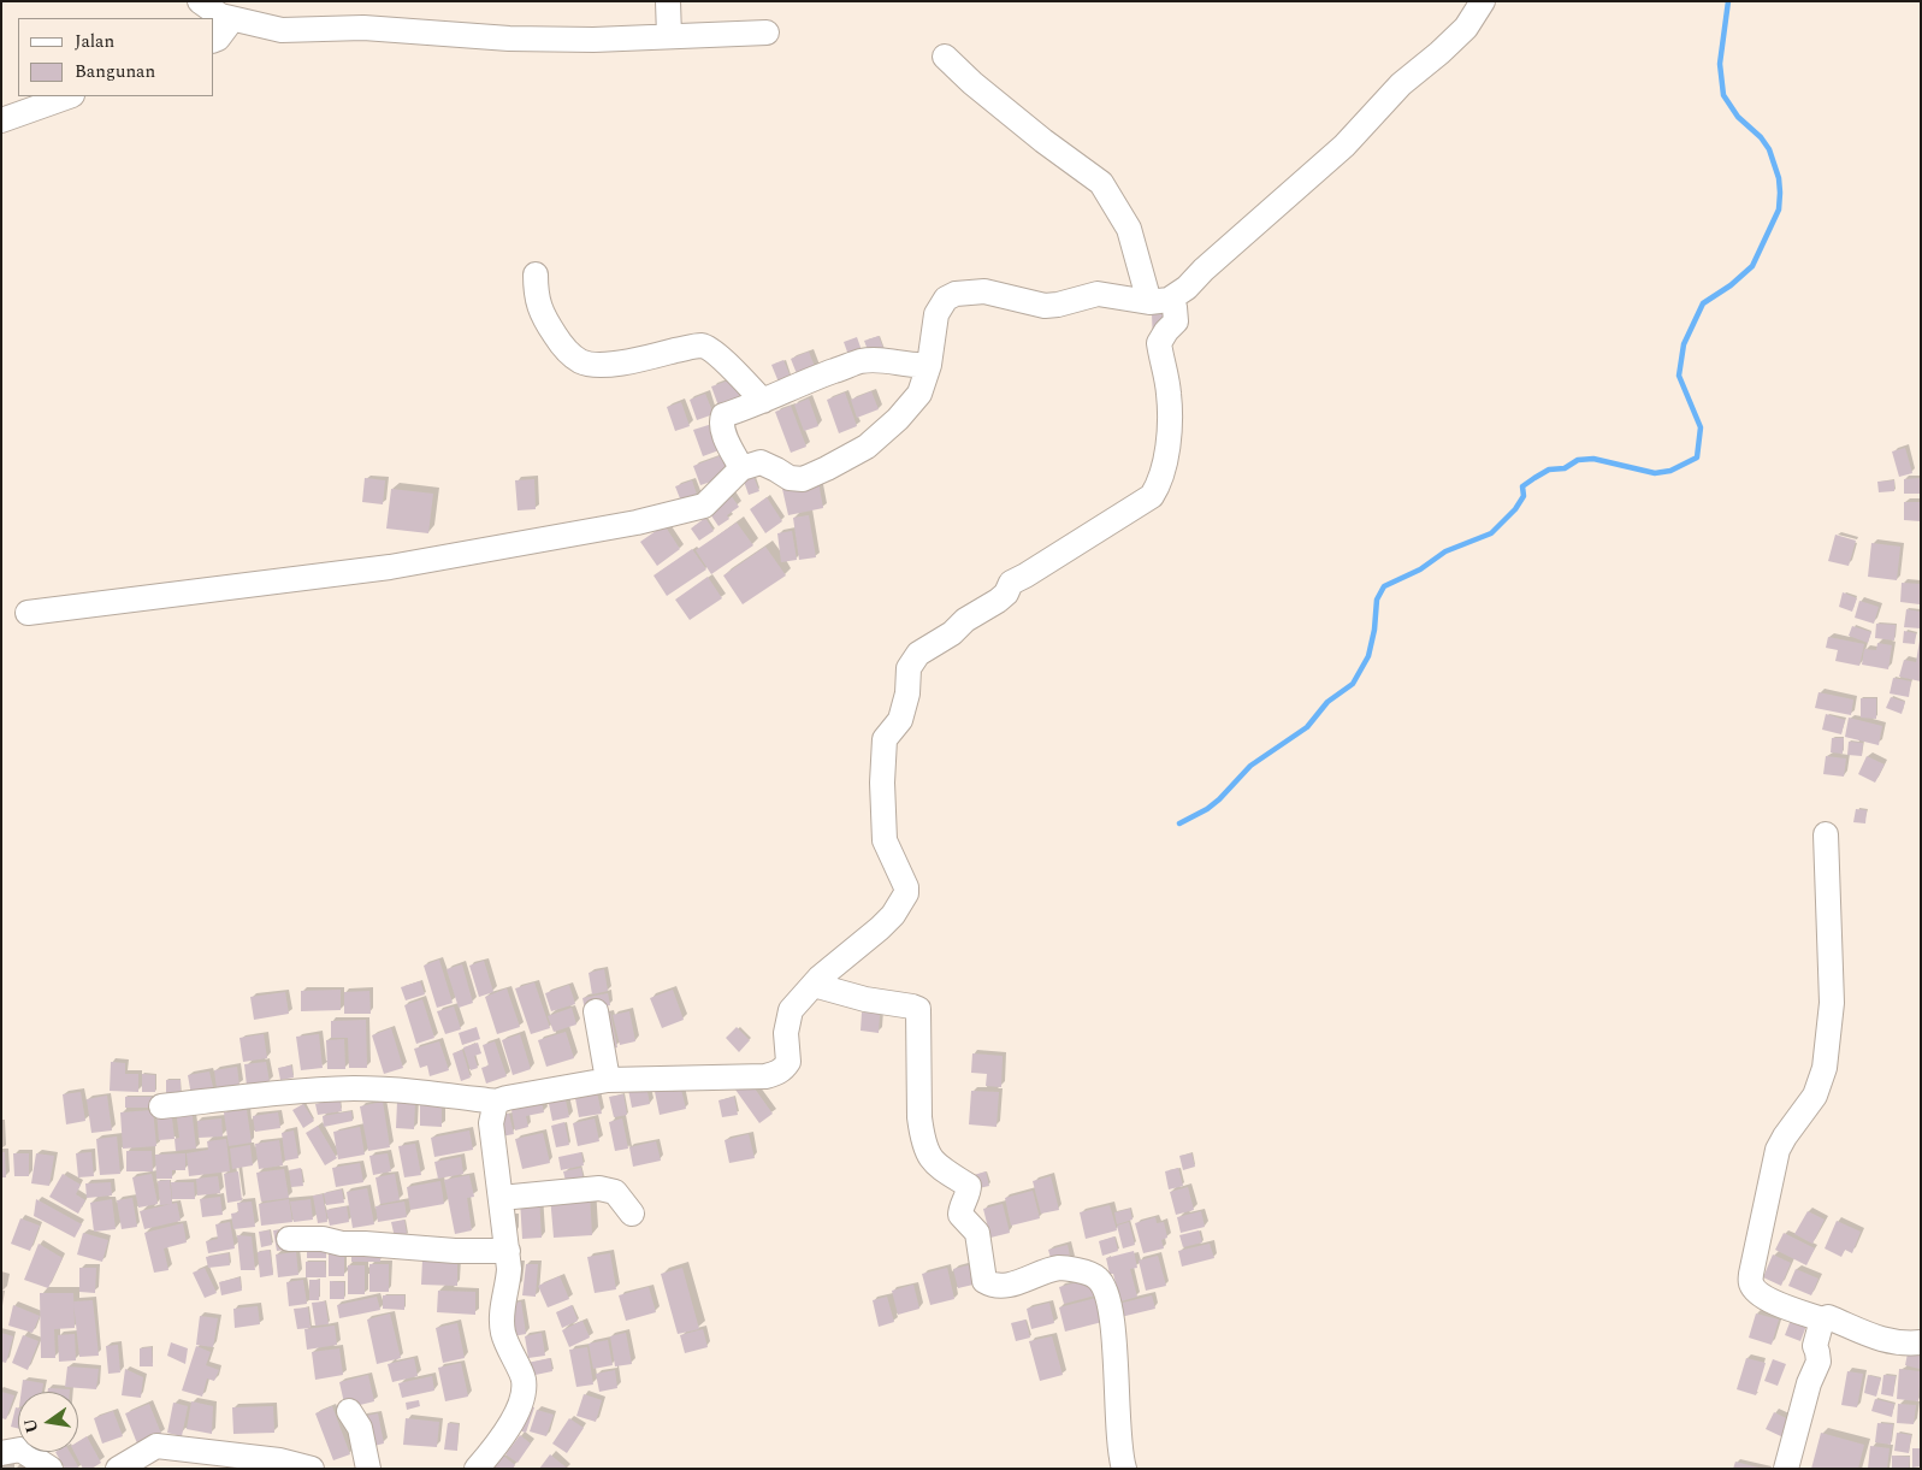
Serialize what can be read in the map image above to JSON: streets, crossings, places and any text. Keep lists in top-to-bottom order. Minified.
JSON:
{"legend":["Jalan","Bangunan"],"north":"left"}
